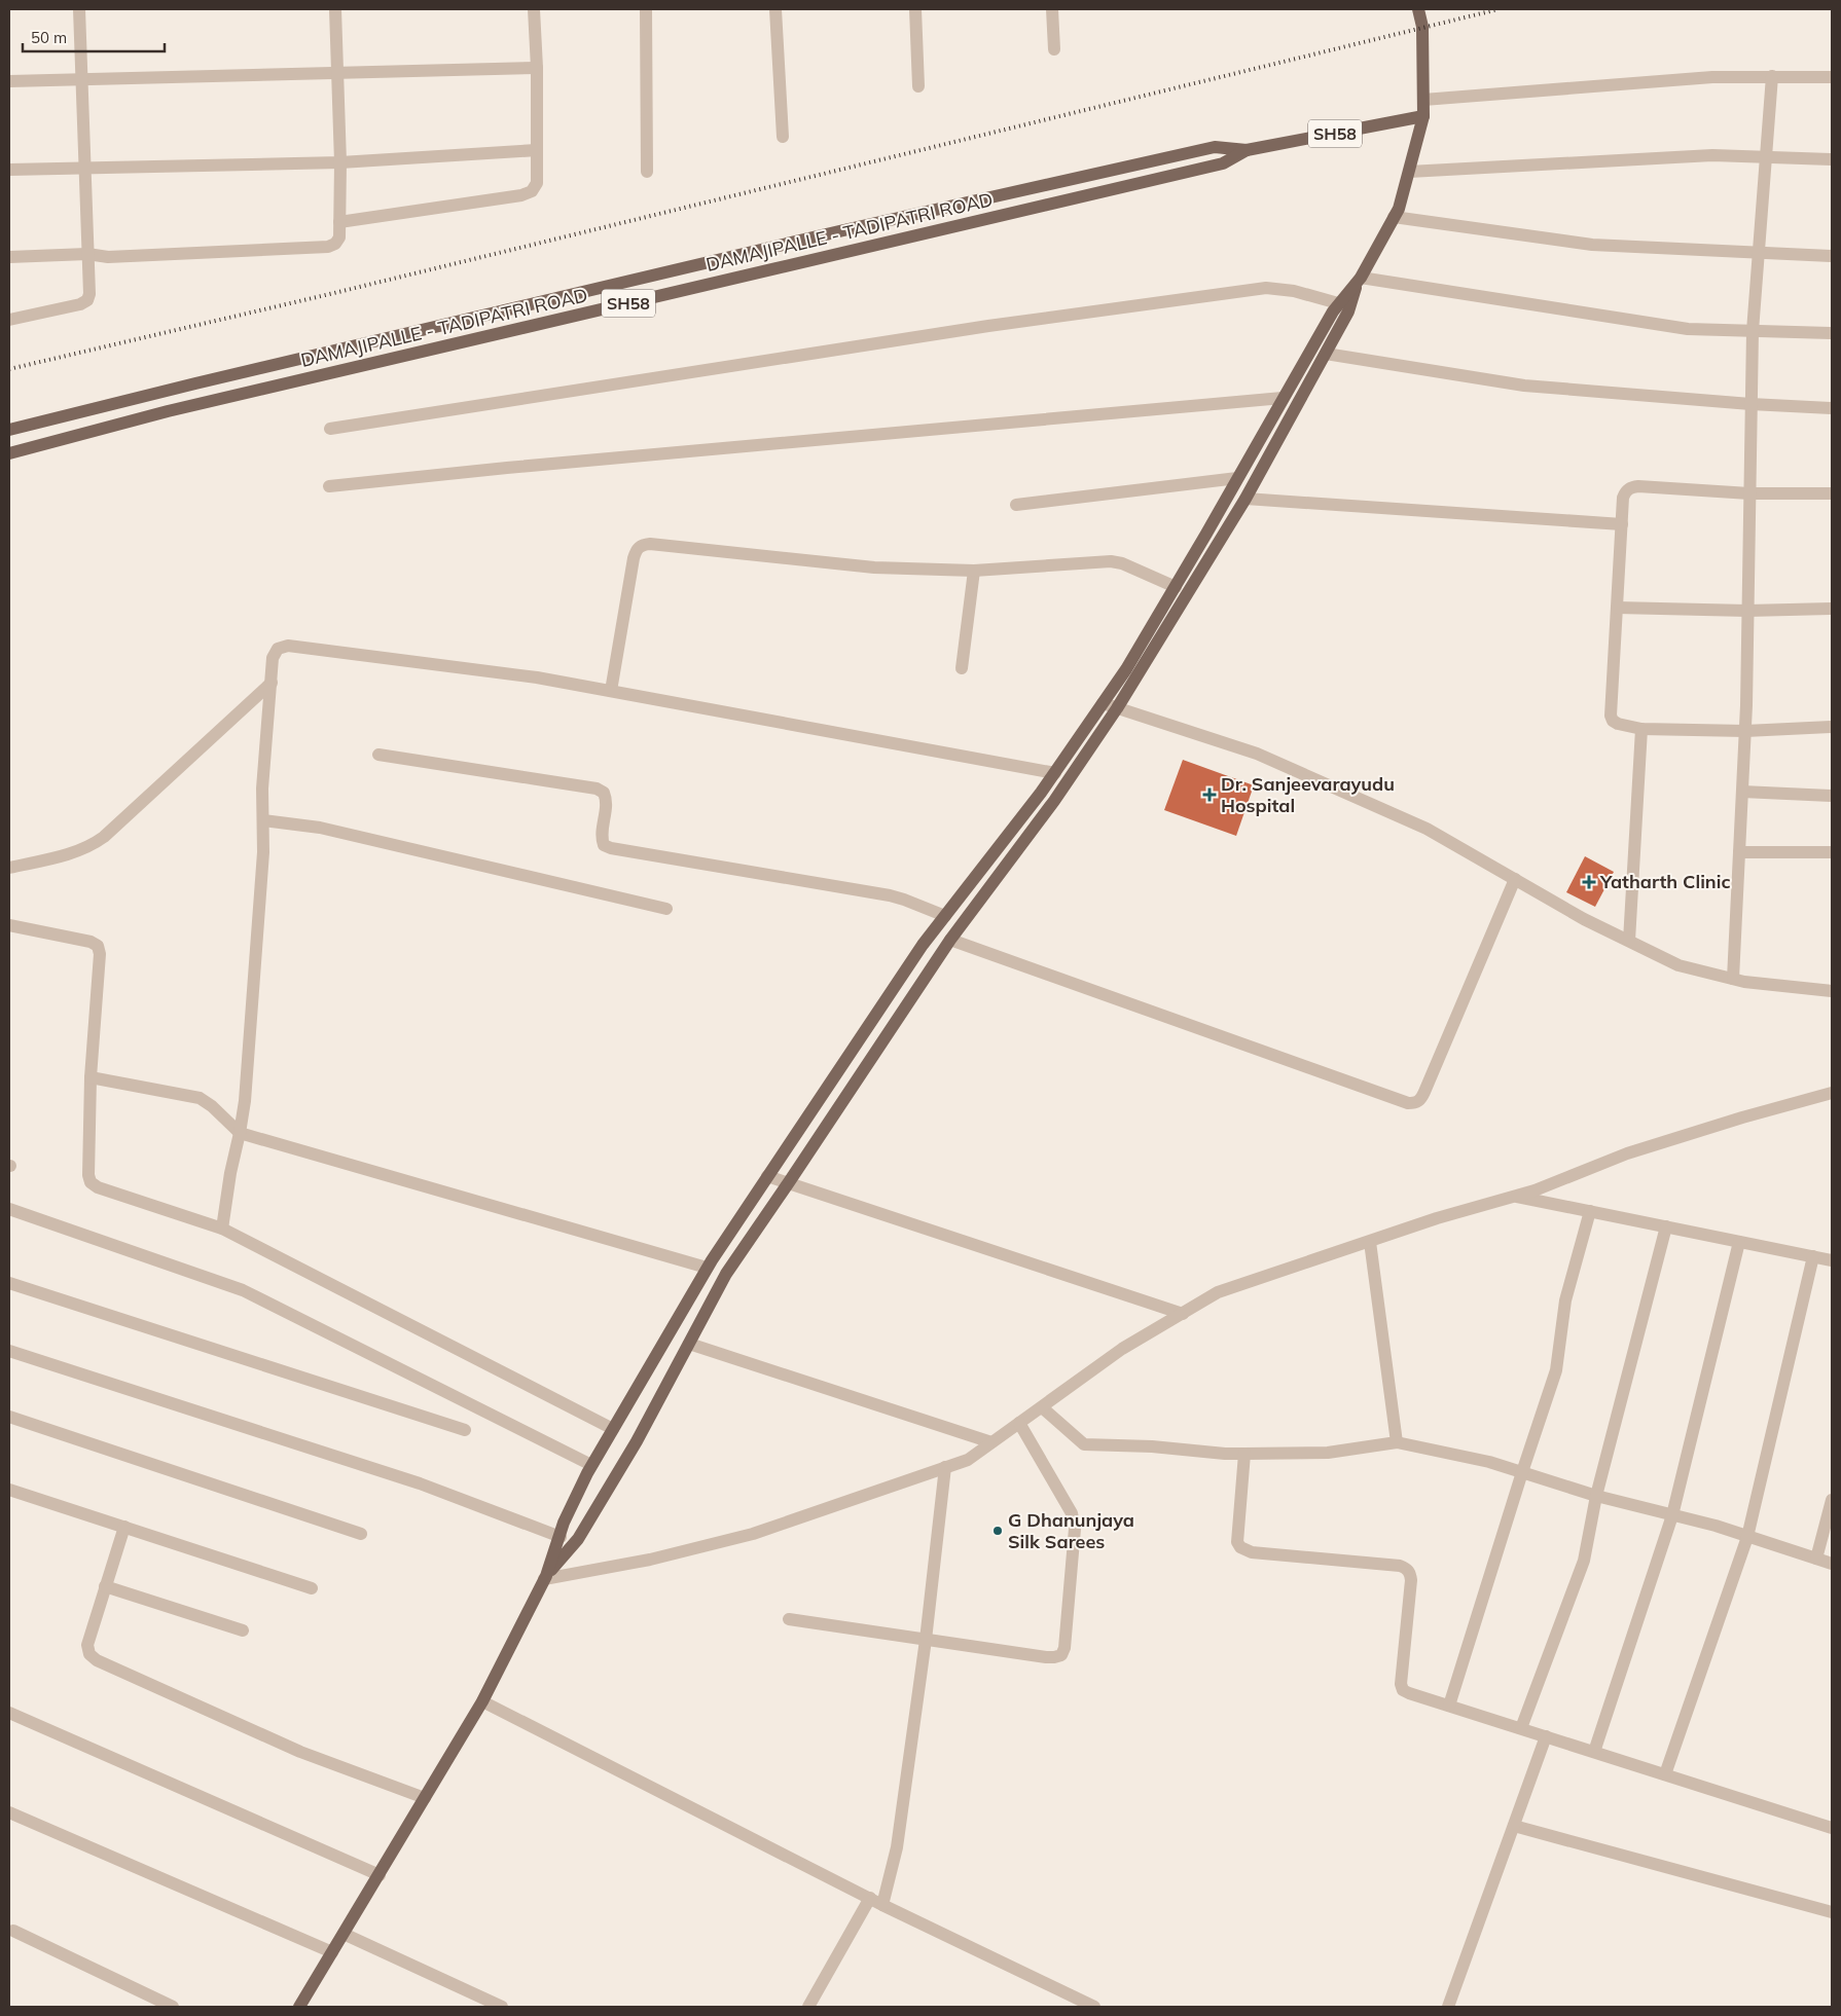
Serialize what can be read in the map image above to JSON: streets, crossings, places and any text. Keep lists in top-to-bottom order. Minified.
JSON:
{"streets":{"main road":["SH58","DAMAJIPALLE - TADIPATRI ROAD"]},"places":{"health":["Dr. Sanjeevarayudu Hospital","Yatharth Clinic"],"other":["G Dhanunjaya Silk Sarees"]},"scale_bar":"50 m"}
